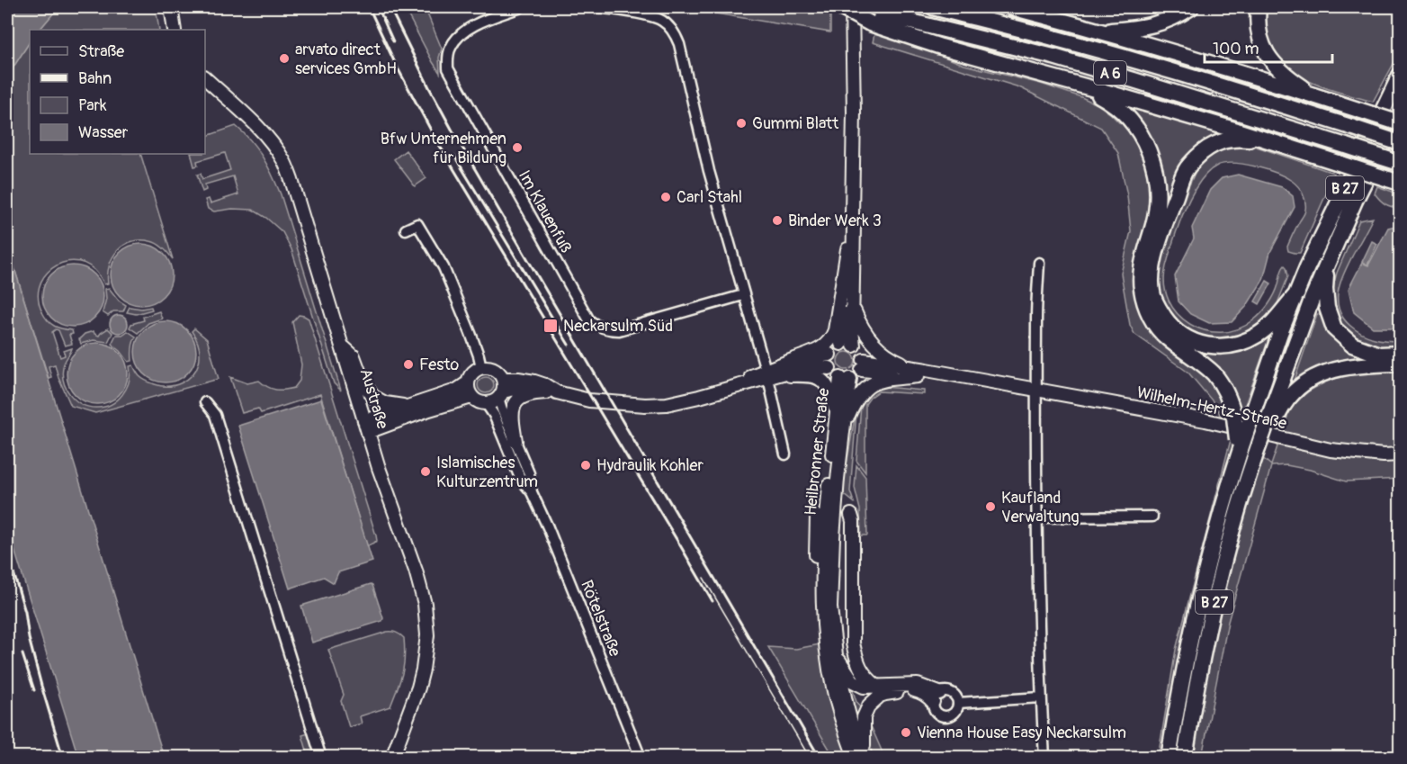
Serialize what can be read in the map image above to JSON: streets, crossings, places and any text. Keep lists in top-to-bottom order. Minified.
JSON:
{"streets":{"highway":["A 6","B 27"],"main road":["Austraße","Wilhelm-Hertz-Straße","Heilbronner Straße"],"street":["Im Klauenfuß","Rötelstraße"]},"crossings":[["Wilhelm-Hertz-Straße","Heilbronner Straße"]],"places":{"other":["arvato direct services GmbH","Gummi Blatt","Bfw Unternehmen für Bildung","Carl Stahl","Binder Werk 3","Festo","Hydraulik Kohler","Islamisches Kulturzentrum","Kaufland Verwaltung","Vienna House Easy Neckarsulm"],"transit":["Neckarsulm Süd"]},"legend":["Straße","Bahn","Park","Wasser"],"scale_bar":"100 m"}
